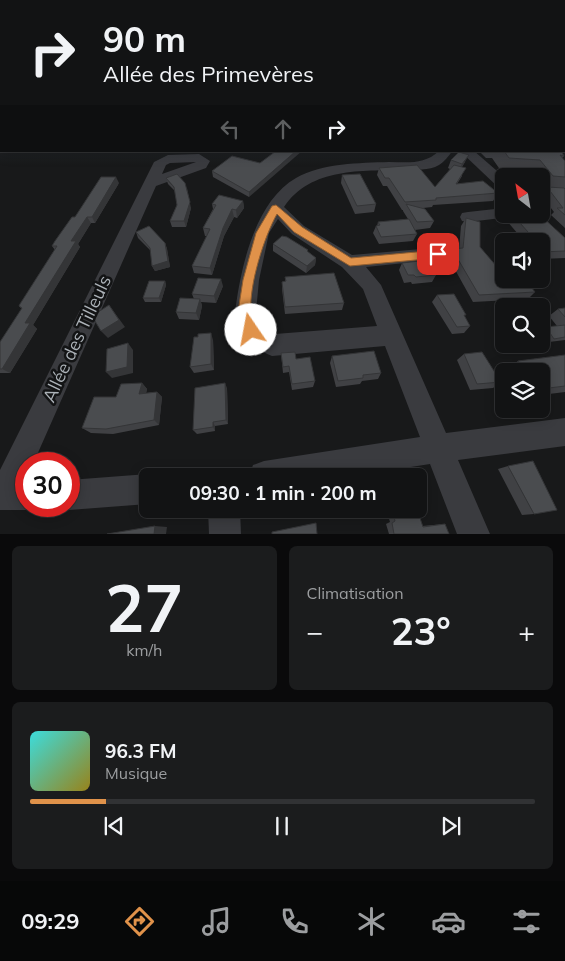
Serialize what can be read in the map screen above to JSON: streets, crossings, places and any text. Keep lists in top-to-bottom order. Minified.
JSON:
{"streets":{"street":["Allée des Tilleuls"]},"north":"top left","page":{"turn":["90 m","Allée des Primevères"],"limit":"30","trip":"09:30 · 1 min · 200 m","tile":[["27","km/h"],"Climatisation"],"heat":["−","23°","+"],"song":["96.3 FM","Musique"],"tabs":"09:29"}}
